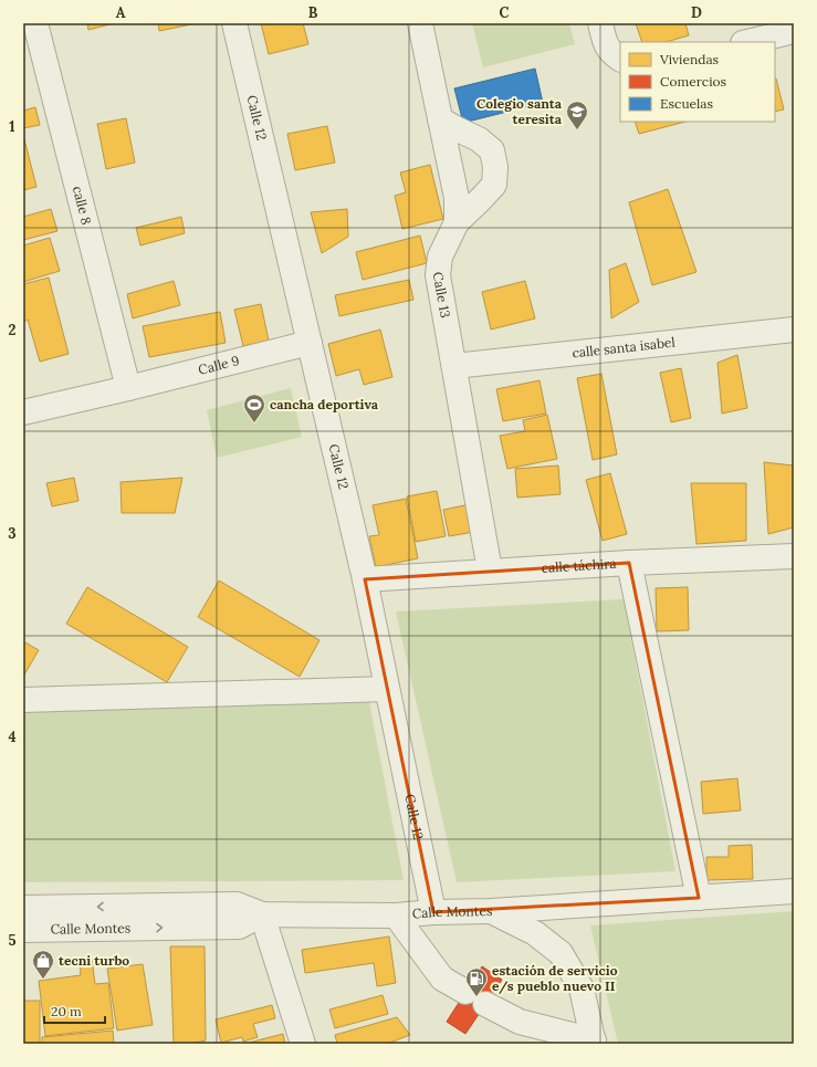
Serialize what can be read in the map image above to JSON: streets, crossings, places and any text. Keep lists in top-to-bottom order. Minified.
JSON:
{"streets":{"street":["Calle 12","calle 8","Calle 13","calle santa isabel","Calle 9","calle táchira","Calle Montes"]},"crossings":[["Calle 12","Calle 9"],["Calle 12","calle táchira"],["Calle 12","Calle Montes"],["calle 8","Calle 9"],["Calle 13","calle santa isabel"],["Calle 13","calle táchira"]],"places":{"school or university":["Colegio santa teresita"],"sports":["cancha deportiva"],"shop":["tecni turbo"],"fuel station":["estación de servicio e/s pueblo nuevo II"]},"legend":["Viviendas","Comercios","Escuelas"],"scale_bar":"20 m","grid":{"columns":["A","B","C","D"],"rows":["1","2","3","4","5"]}}
